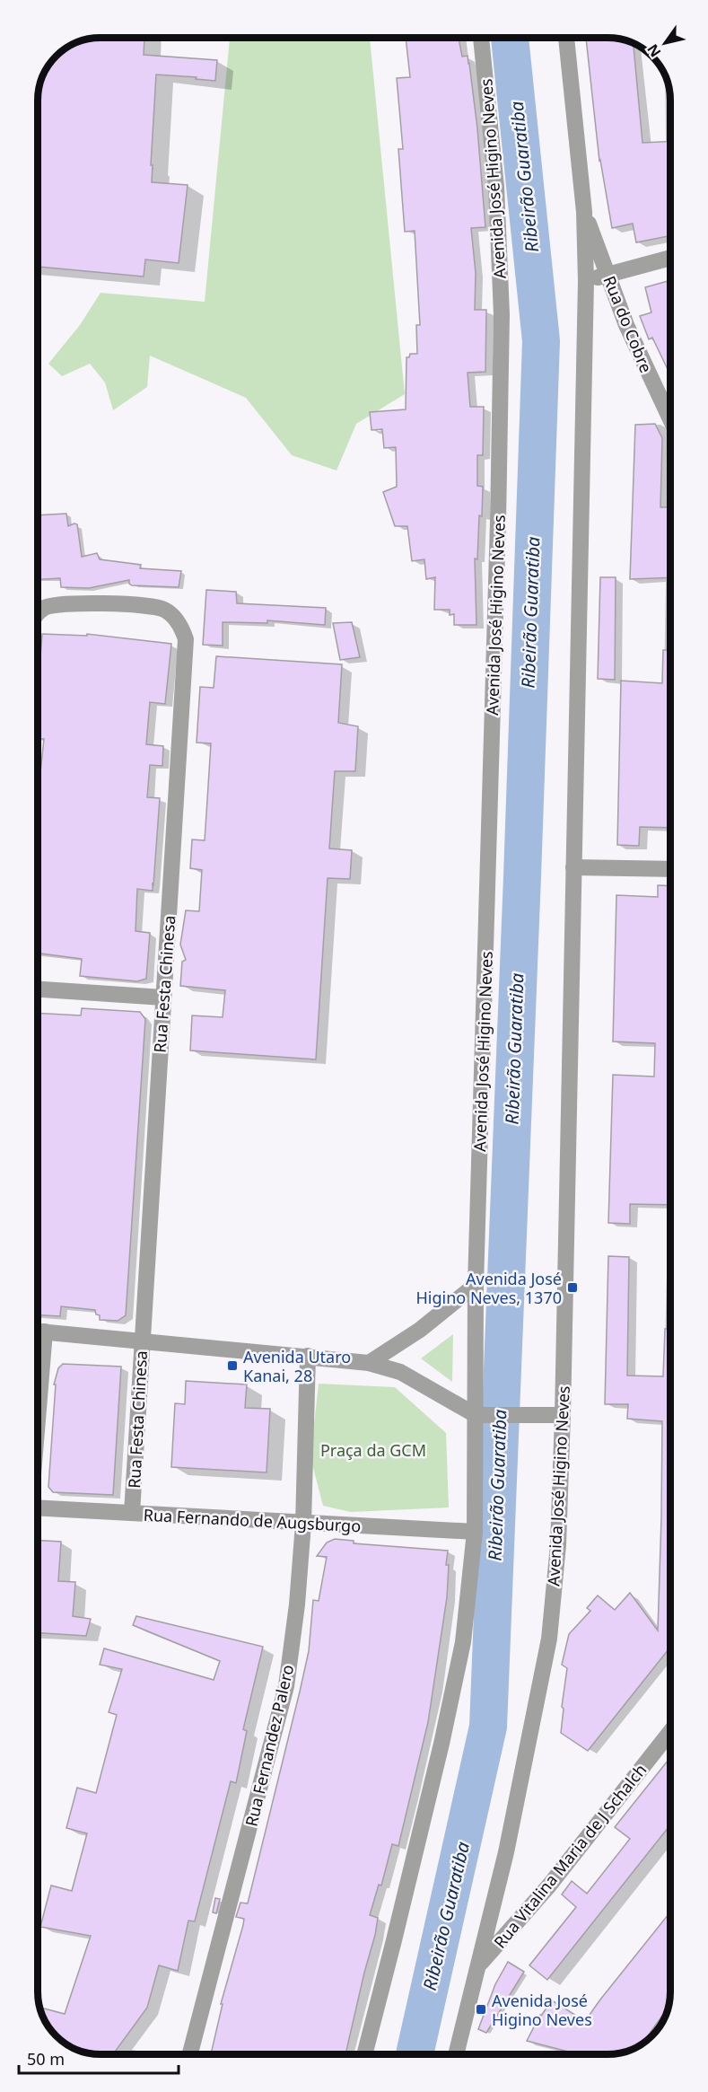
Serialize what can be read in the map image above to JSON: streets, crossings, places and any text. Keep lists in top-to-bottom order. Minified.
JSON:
{"streets":{"street":["Avenida José Higino Neves","Rua do Cobre","Rua Festa Chinesa","Rua Fernando de Augsburgo","Rua Fernandez Palero","Rua Vitalina Maria de J Schalch"]},"crossings":[["Avenida José Higino Neves","Rua do Cobre"],["Avenida José Higino Neves","Rua Fernando de Augsburgo"],["Avenida José Higino Neves","Rua Vitalina Maria de J Schalch"],["Rua Festa Chinesa","Rua Fernando de Augsburgo"],["Rua Fernando de Augsburgo","Rua Fernandez Palero"]],"water":["Ribeirão Guaratiba"],"parks":["Praça da GCM"],"places":{"transit":["Avenida José Higino Neves, 1370","Avenida Utaro Kanai, 28","Avenida José Higino Neves"]},"scale_bar":"50 m","north":"bottom left"}
